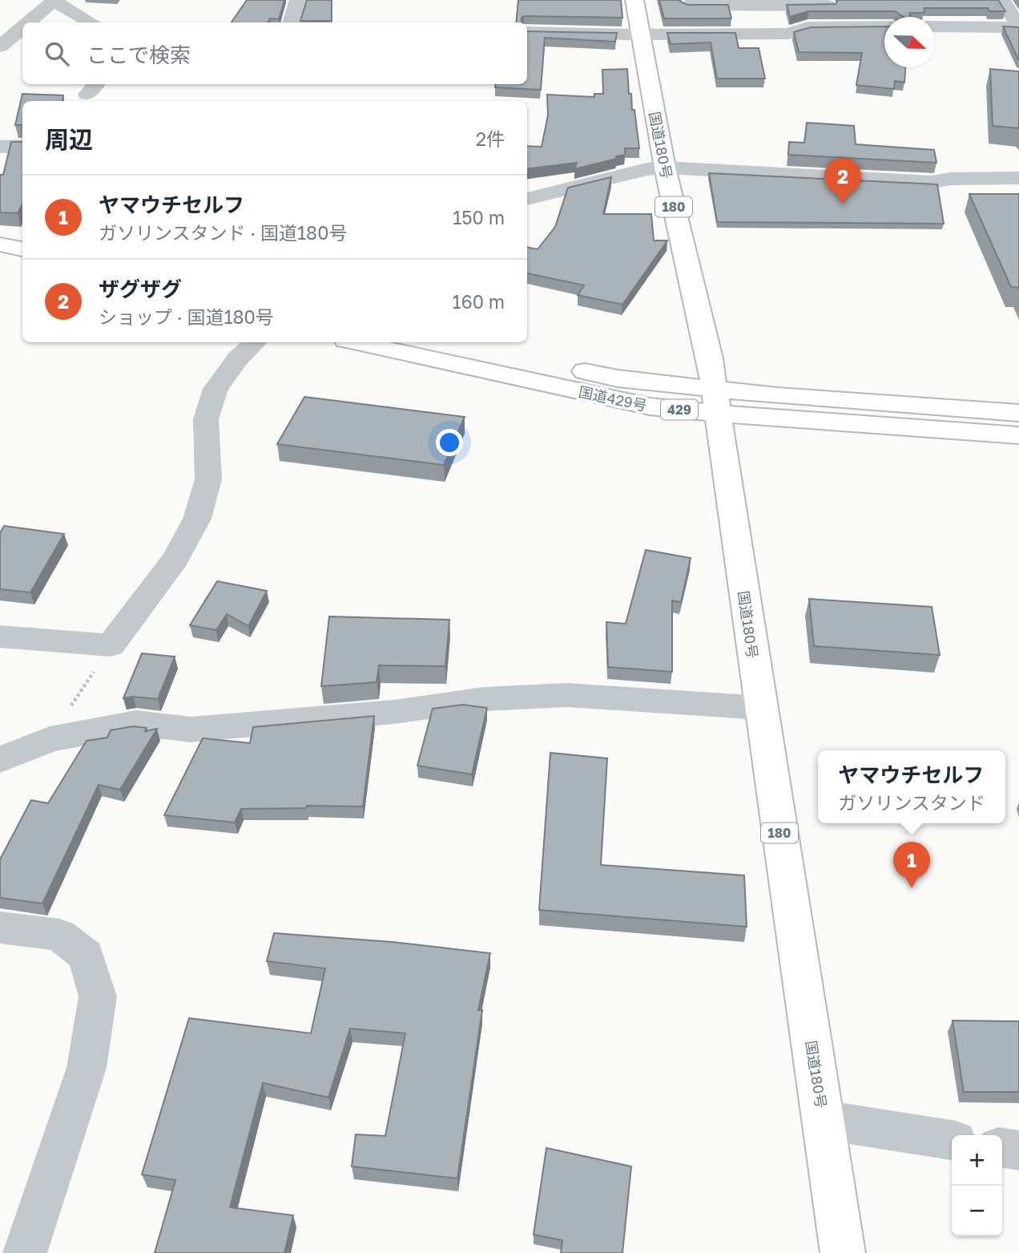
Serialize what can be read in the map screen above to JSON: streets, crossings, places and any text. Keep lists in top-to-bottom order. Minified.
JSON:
{"streets":{"highway":["国道180号","180","国道429号","429"]},"crossings":[["国道180号","国道429号"]],"north":"right","page":{"search":"ここで検索","heading":["周辺","2件"],"pins":["2","1"],"list":[{"mark":"1","name":"ヤマウチセルフ","note":"ガソリンスタンド · 国道180号","value":"150 m"},{"mark":"2","name":"ザグザグ","note":"ショップ · 国道180号","value":"160 m"}],"popup":["ヤマウチセルフ","ガソリンスタンド"],"map_buttons":["+","−"]}}
